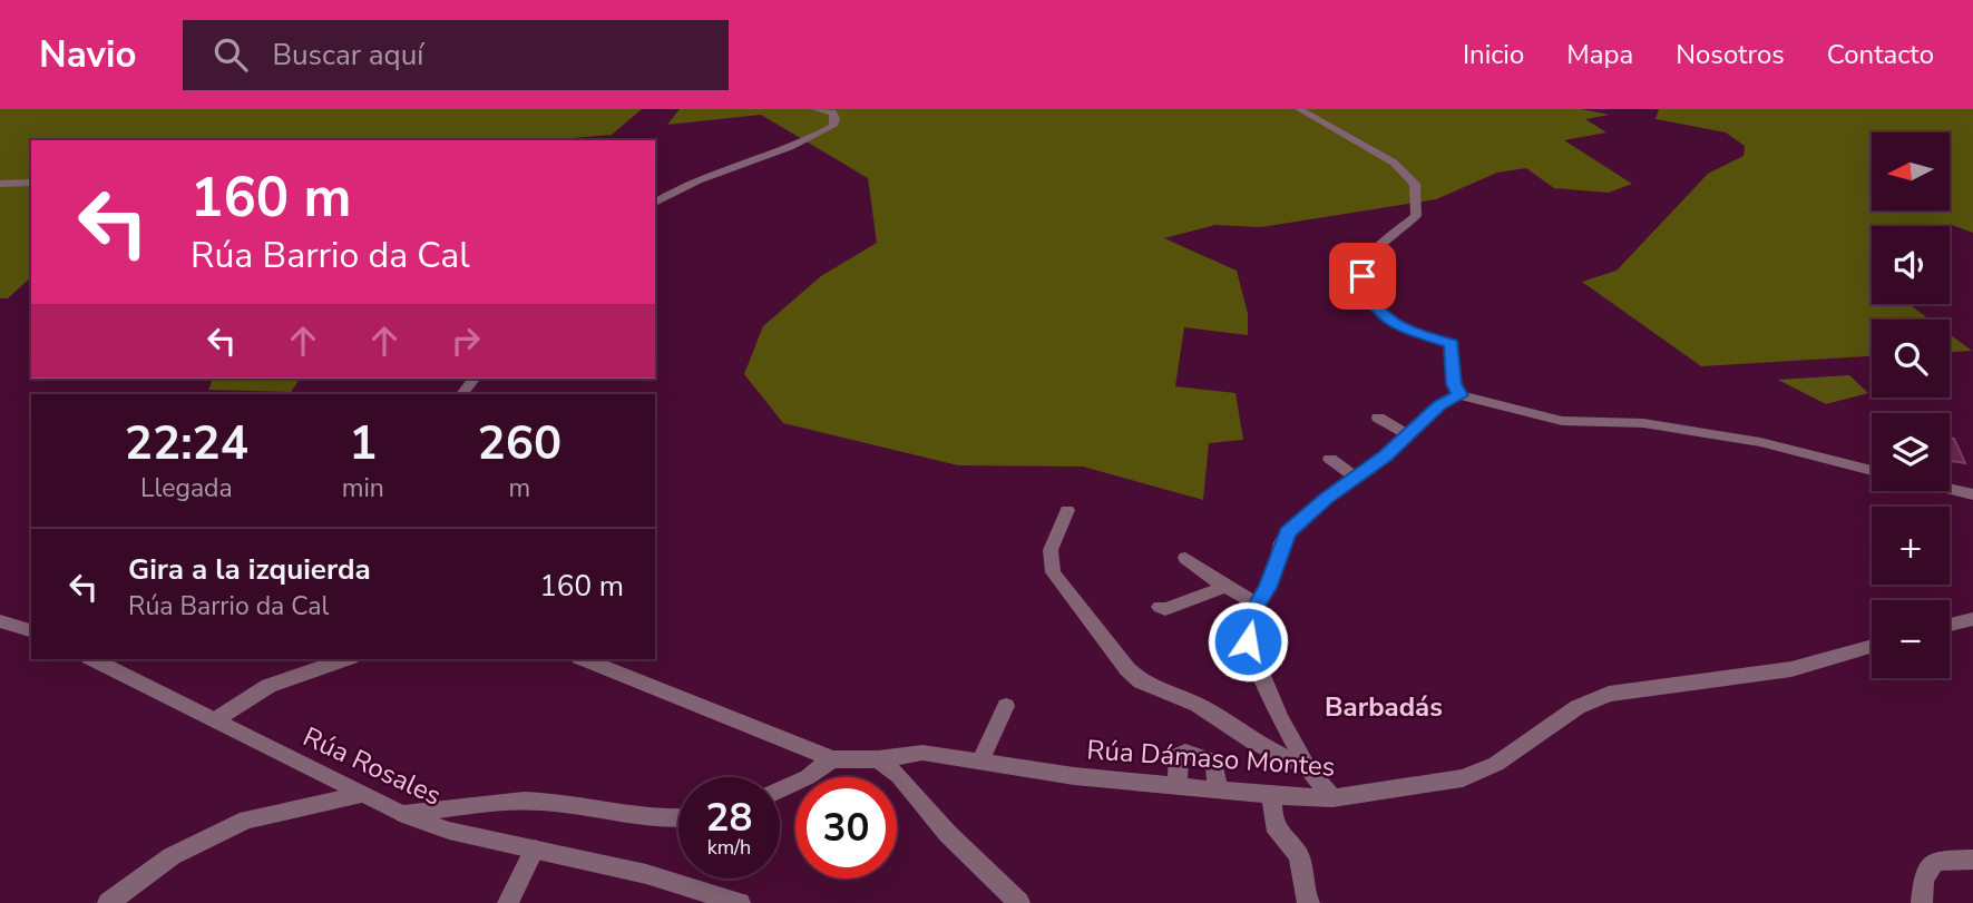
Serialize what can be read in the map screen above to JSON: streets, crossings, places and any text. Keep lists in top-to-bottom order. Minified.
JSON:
{"streets":{"street":["Rúa Dámaso Montes","Rúa Rosales"]},"districts":["Barbadás"],"north":"left","page":{"header":"Navio","search":"Buscar aquí","nav":["Inicio","Mapa","Nosotros","Contacto"],"map_buttons":["+","−"],"turn":["160 m","Rúa Barrio da Cal"],"eta":["22:24","Llegada","1","min","260","m"],"list":[{"name":"Gira a la izquierda","note":"Rúa Barrio da Cal","value":"160 m"}],"speed":"28 km/h","limit":"30"}}
